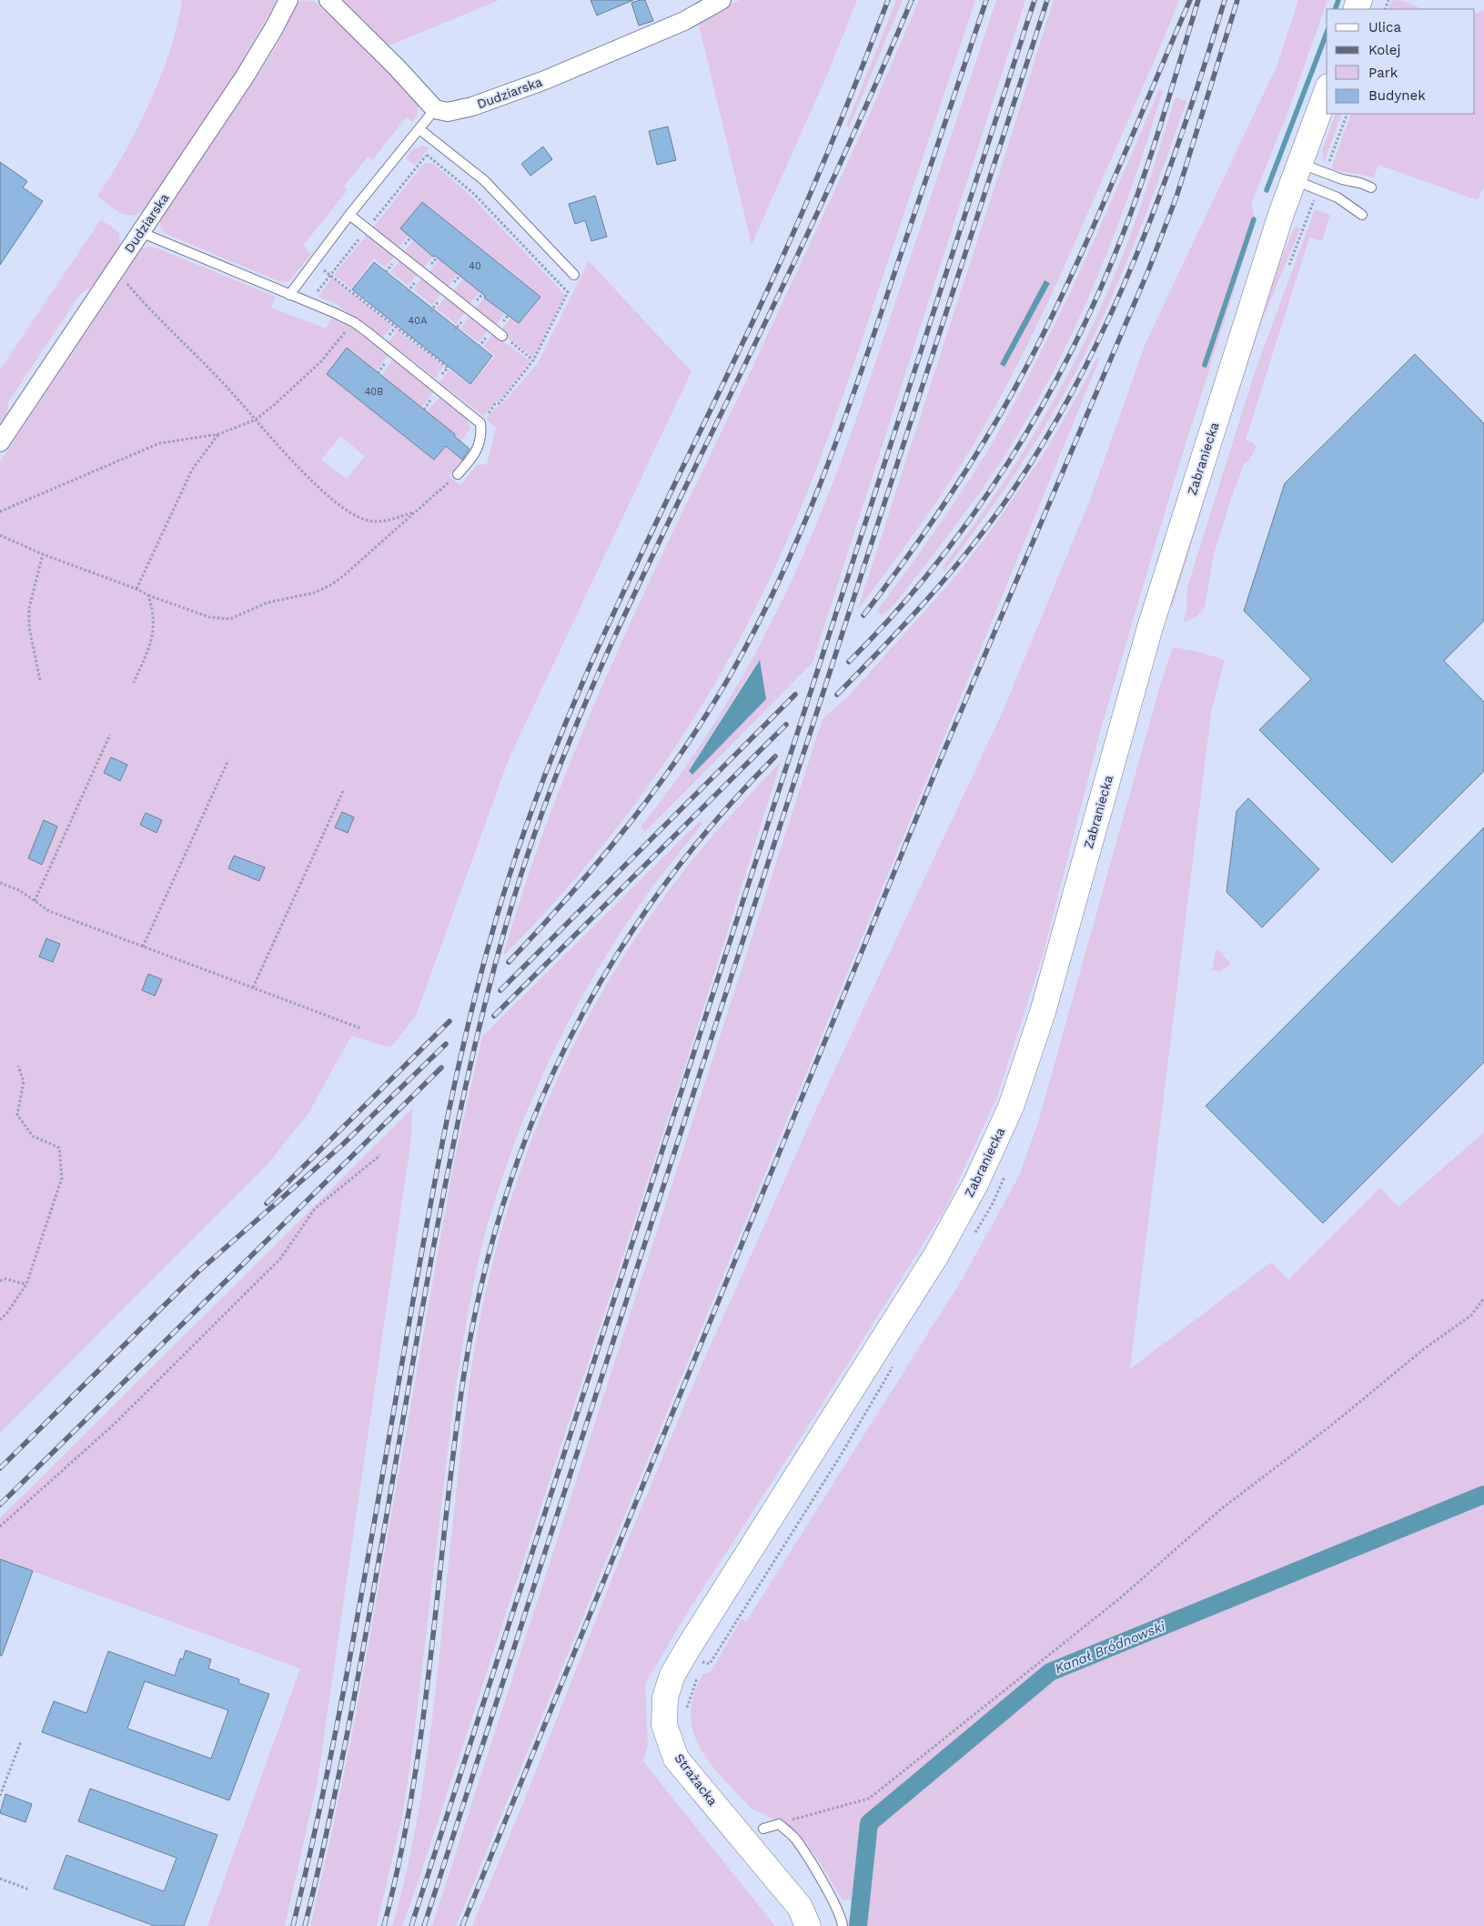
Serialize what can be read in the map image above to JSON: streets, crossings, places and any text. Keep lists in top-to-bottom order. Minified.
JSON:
{"streets":{"main road":["Zabraniecka","Strażacka"],"street":["Dudziarska"]},"crossings":[["Zabraniecka","Strażacka"]],"water":["Kanał Bródnowski"],"house_numbers":["40","40A","40B"],"legend":["Ulica","Kolej","Park","Budynek"]}
